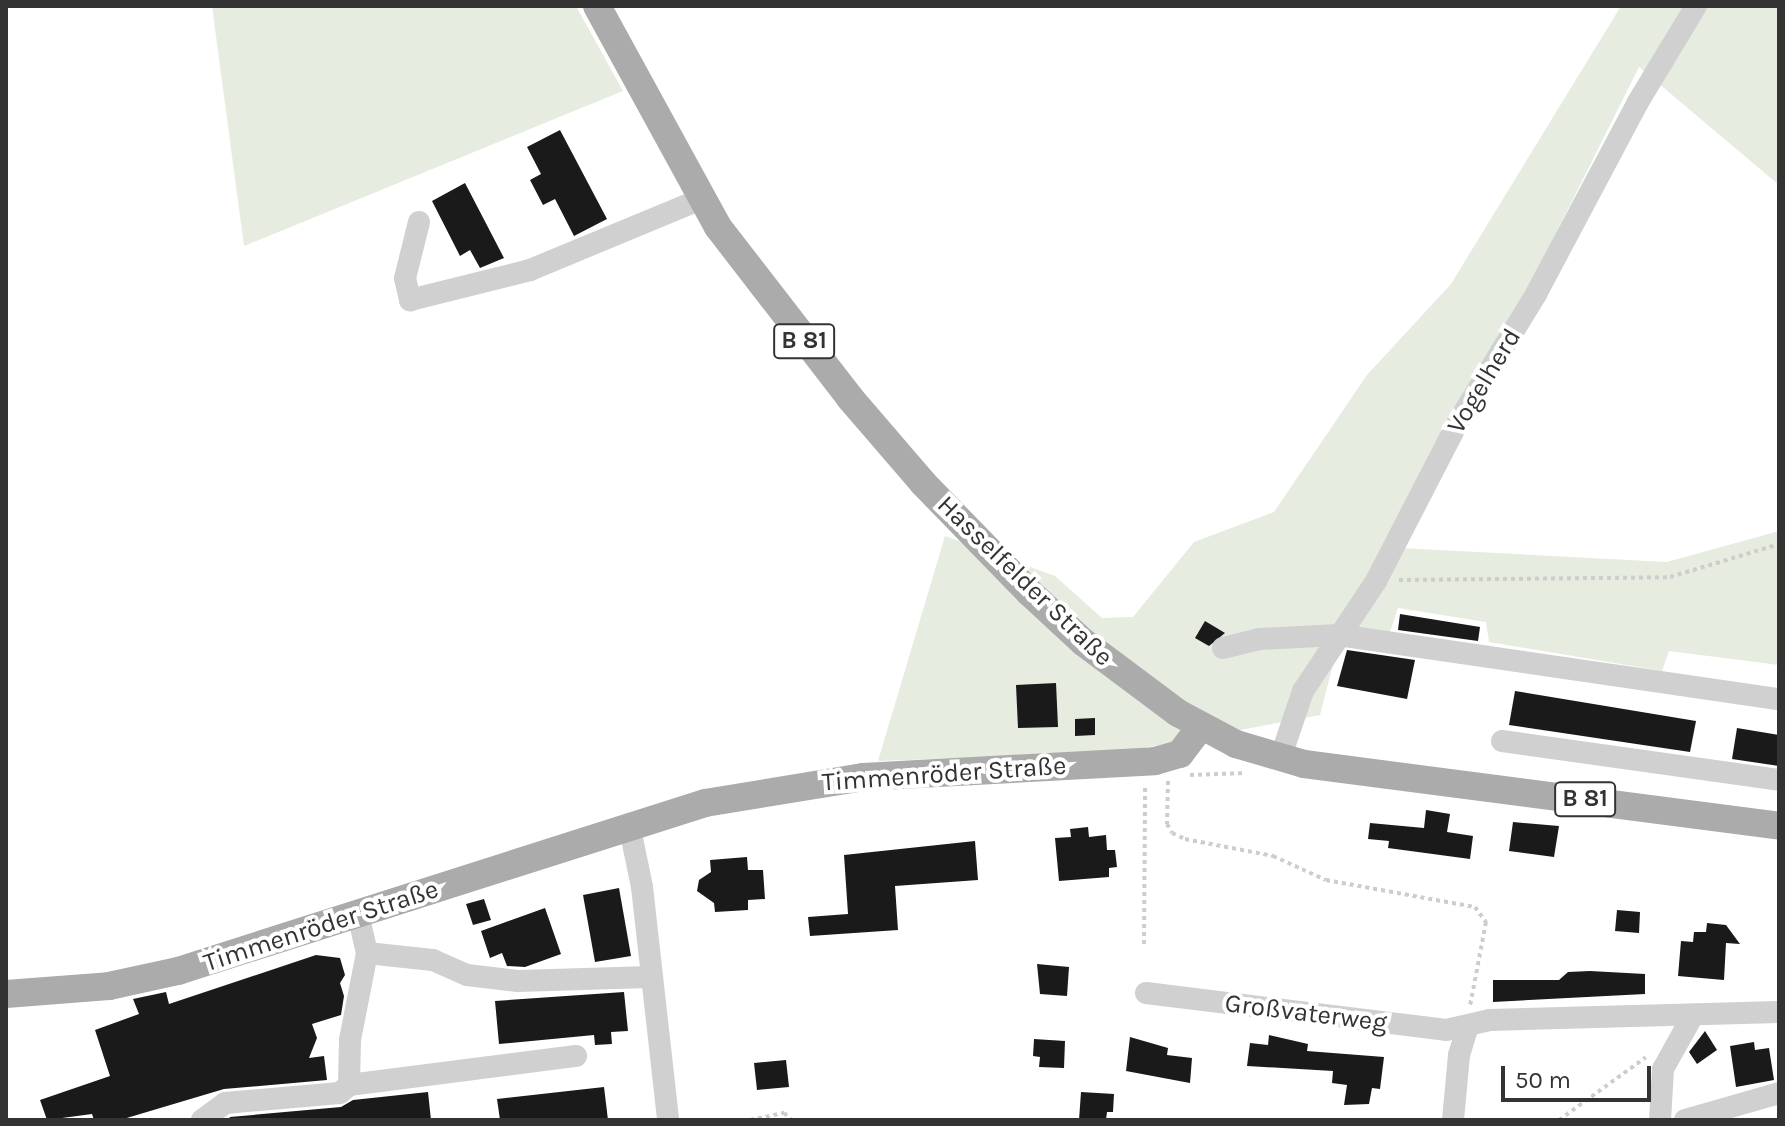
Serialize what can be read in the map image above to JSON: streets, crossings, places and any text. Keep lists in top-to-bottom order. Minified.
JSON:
{"streets":{"main road":["B 81","Hasselfelder Straße","Timmenröder Straße"],"street":["Vogelherd","Großvaterweg"]},"crossings":[["Vogelherd","Hasselfelder Straße"],["Hasselfelder Straße","Timmenröder Straße"]],"scale_bar":"50 m"}
